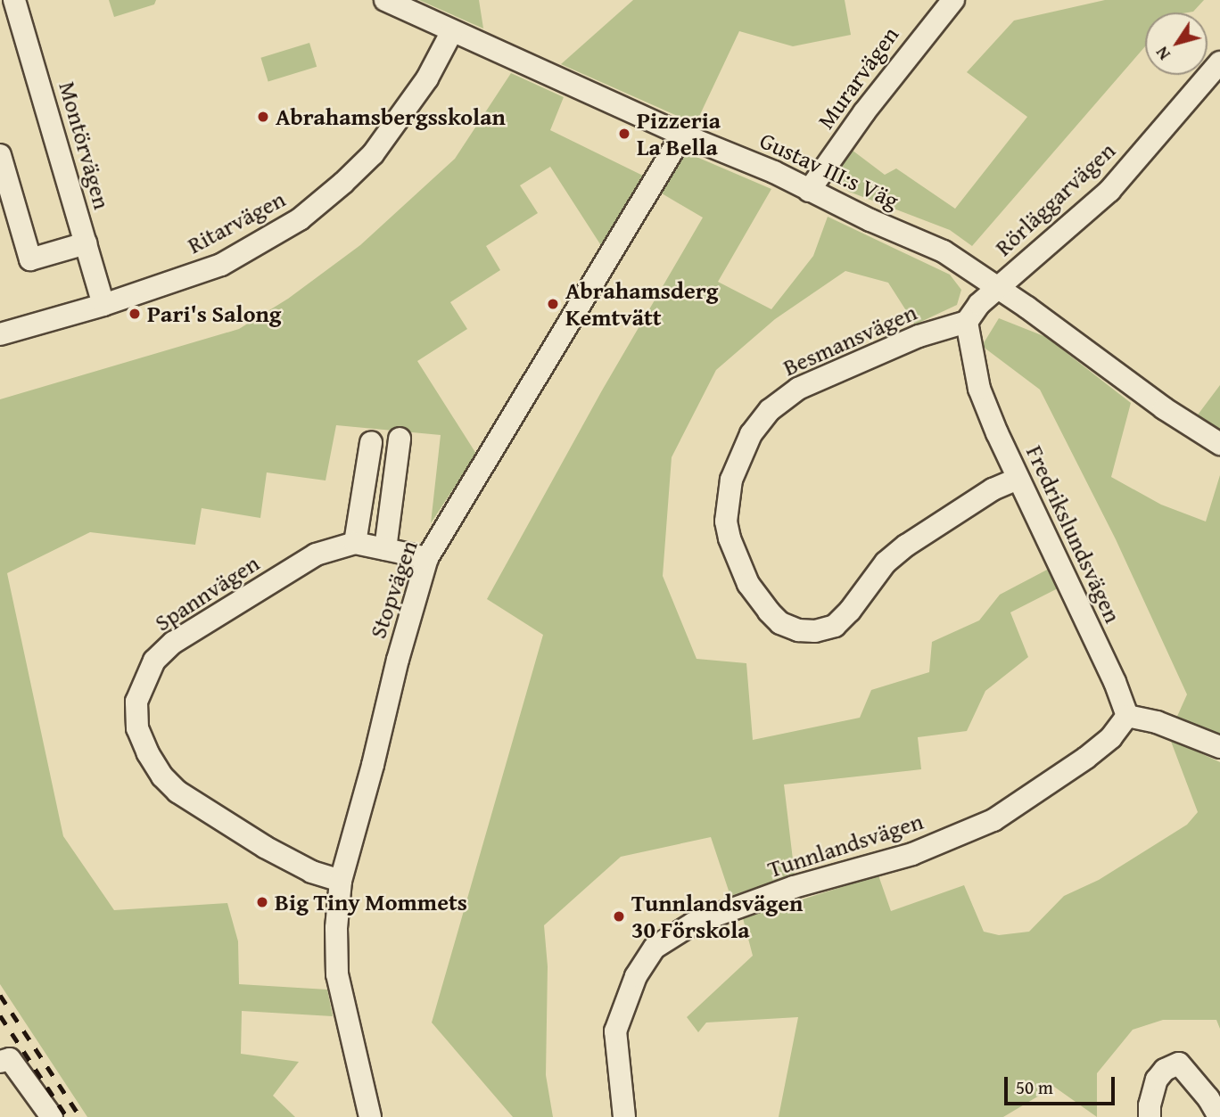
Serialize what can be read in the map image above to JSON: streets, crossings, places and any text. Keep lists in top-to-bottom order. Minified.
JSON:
{"streets":{"street":["Murarvägen","Montörvägen","Gustav III:s Väg","Rörläggarvägen","Ritarvägen","Besmansvägen","Fredrikslundsvägen","Stopvägen","Spannvägen","Tunnlandsvägen"]},"crossings":[["Murarvägen","Gustav III:s Väg"],["Montörvägen","Ritarvägen"],["Gustav III:s Väg","Rörläggarvägen"],["Gustav III:s Väg","Ritarvägen"],["Gustav III:s Väg","Stopvägen"],["Besmansvägen","Fredrikslundsvägen"],["Fredrikslundsvägen","Tunnlandsvägen"],["Stopvägen","Spannvägen"]],"places":["Abrahamsbergsskolan","Pizzeria La Bella","Abrahamsderg Kemtvätt","Pari's Salong","Big Tiny Mommets","Tunnlandsvägen 30 Förskola"],"scale_bar":"50 m","north":"bottom left"}
